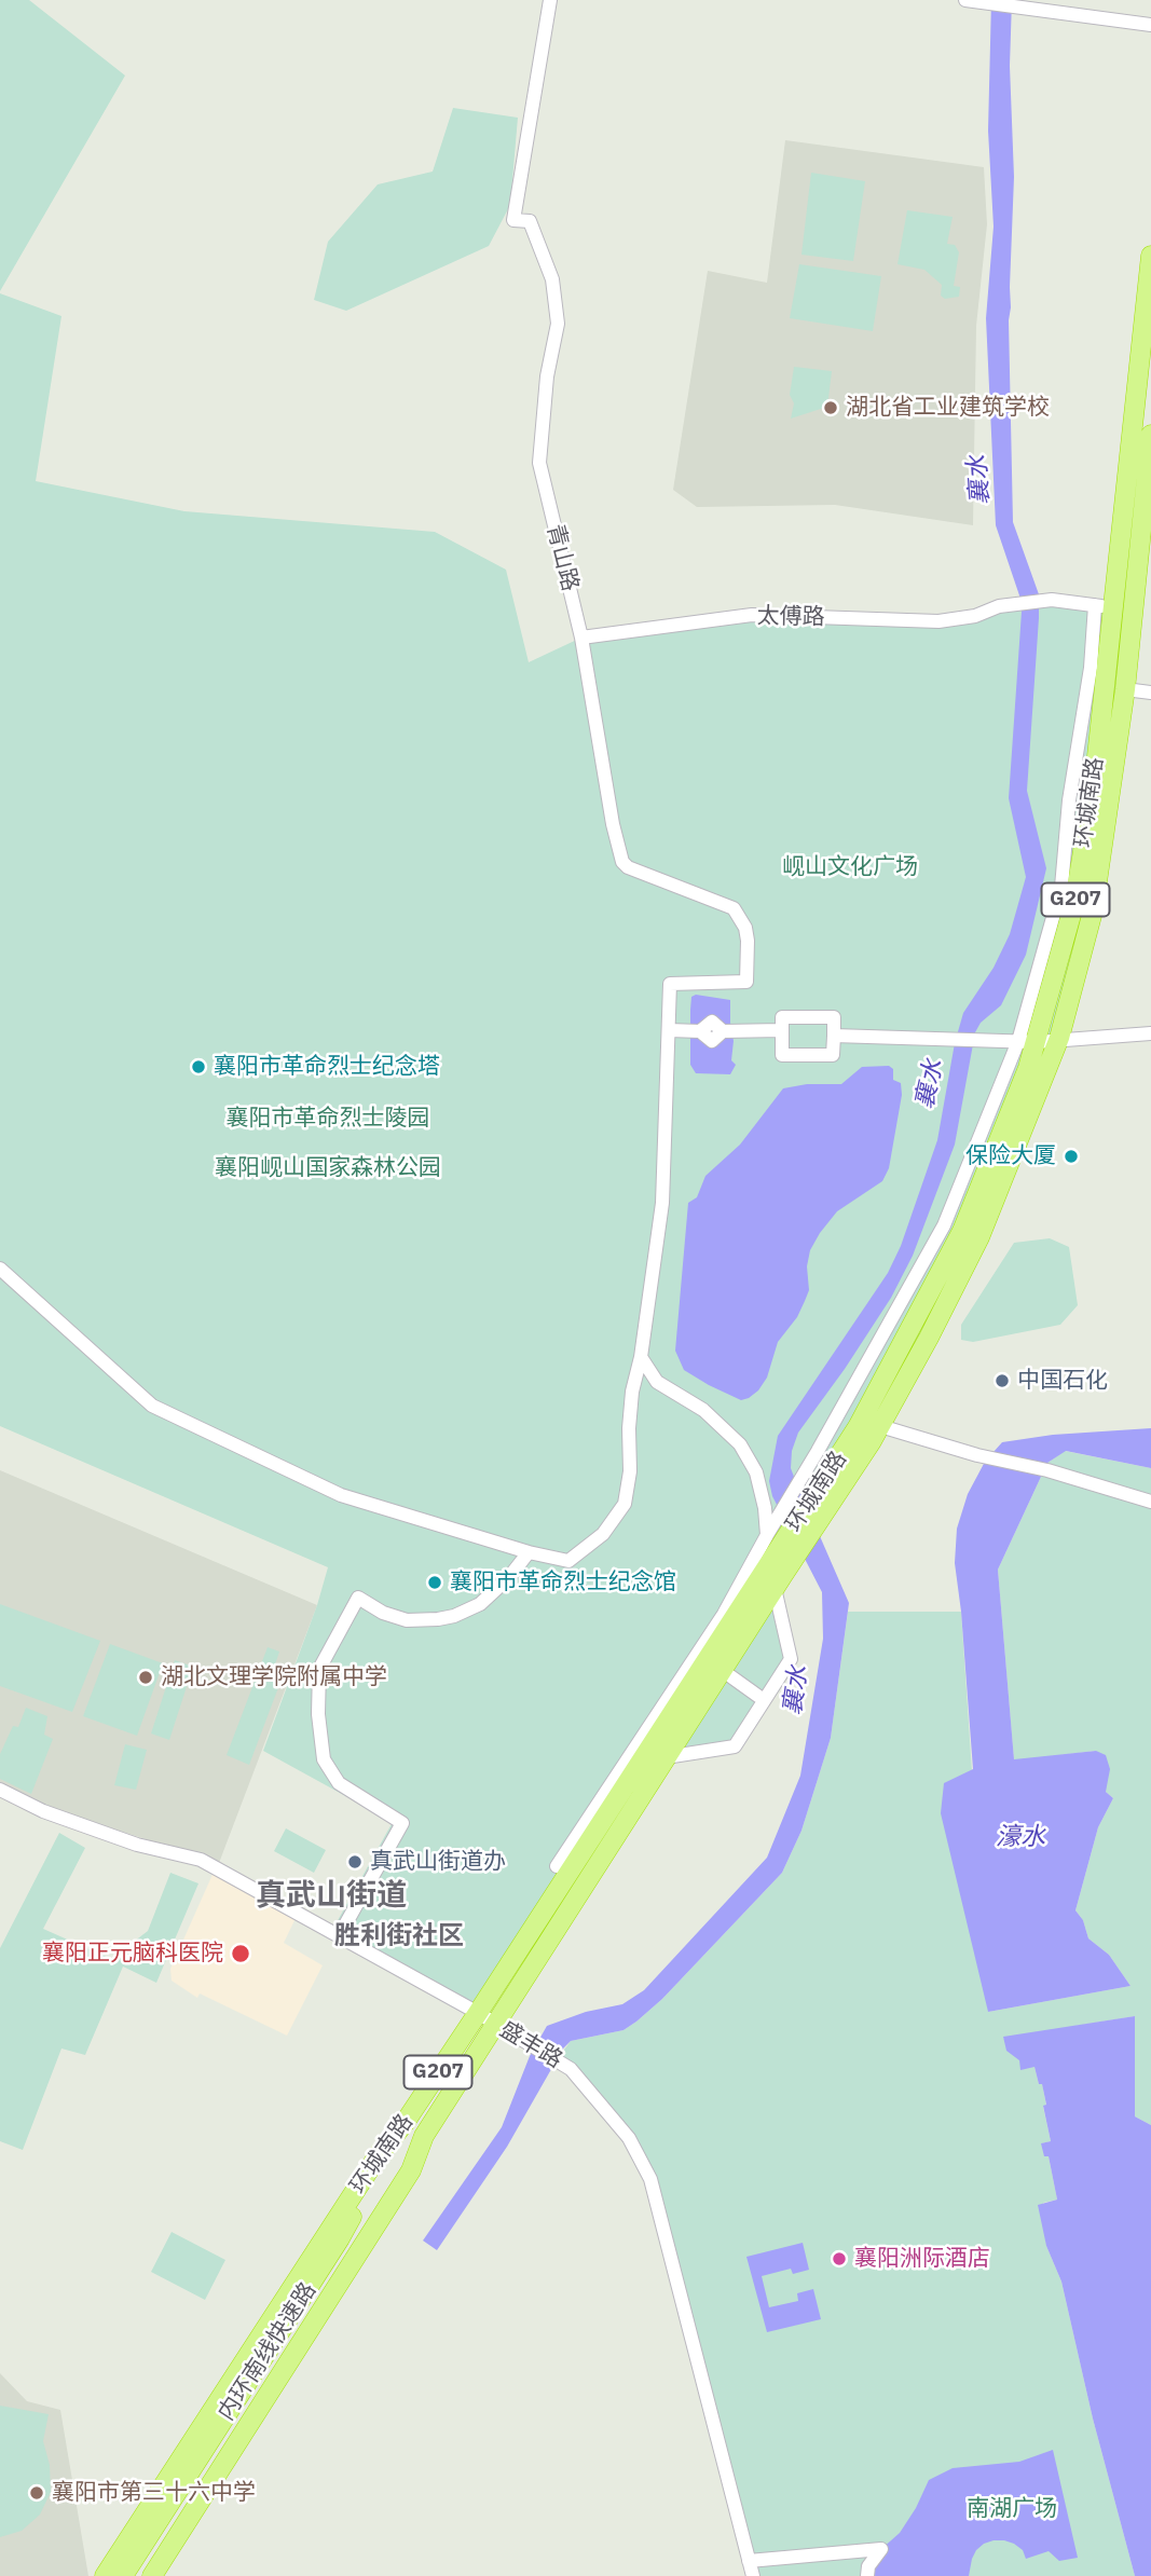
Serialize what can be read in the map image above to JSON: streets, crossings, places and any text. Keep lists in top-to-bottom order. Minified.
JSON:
{"streets":{"highway":["环城南路","G207","内环南线快速路"],"street":["青山路","太傅路","盛丰路"]},"crossings":[["青山路","太傅路"],["太傅路","环城南路"],["环城南路","盛丰路"],["环城南路","内环南线快速路"]],"districts":["真武山街道","胜利街社区"],"water":["襄水","濠水"],"parks":["岘山文化广场","襄阳市革命烈士陵园","襄阳岘山国家森林公园","南湖广场"],"places":["湖北省工业建筑学校","襄阳市革命烈士纪念塔","保险大厦","中国石化","襄阳市革命烈士纪念馆","湖北文理学院附属中学","真武山街道办","襄阳正元脑科医院","襄阳洲际酒店","襄阳市第三十六中学"]}
